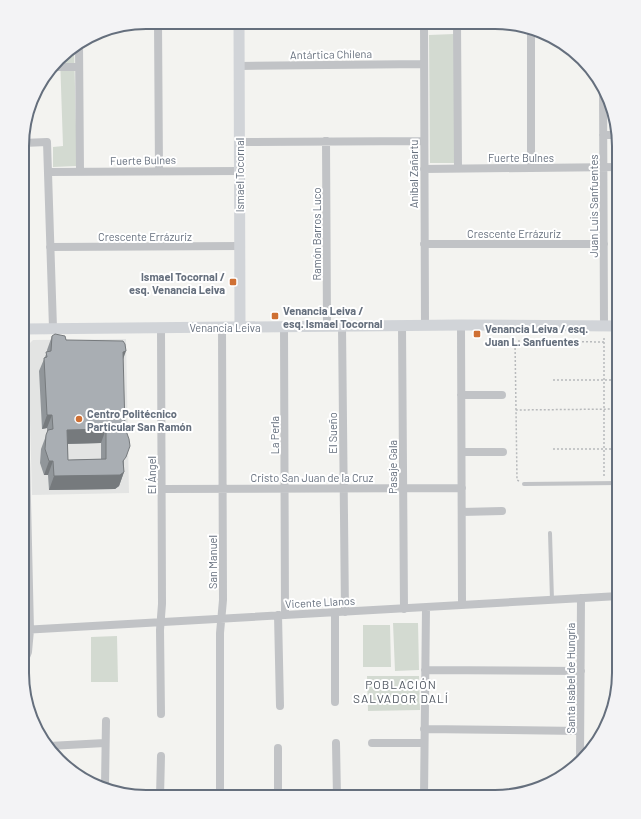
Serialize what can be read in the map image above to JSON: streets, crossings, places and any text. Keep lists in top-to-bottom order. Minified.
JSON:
{"streets":{"street":["Antártica Chilena","Fuerte Bulnes","Aníbal Zañartu","Ismael Tocornal","Juan Luis Sanfuentes","Crescente Errázuriz","Ramón Barros Luco","Venancia Leiva","El Sueño","La Perla","Pasaje Gala","El Ángel","Cristo San Juan de la Cruz","San Manuel","Vicente Llanos","Santa Isabel de Hungría"]},"crossings":[["Antártica Chilena","Aníbal Zañartu"],["Antártica Chilena","Ismael Tocornal"],["Fuerte Bulnes","Aníbal Zañartu"],["Fuerte Bulnes","Ismael Tocornal"],["Fuerte Bulnes","Juan Luis Sanfuentes"],["Aníbal Zañartu","Crescente Errázuriz"],["Aníbal Zañartu","Venancia Leiva"],["Ismael Tocornal","Crescente Errázuriz"],["Ismael Tocornal","Venancia Leiva"],["Juan Luis Sanfuentes","Crescente Errázuriz"],["Juan Luis Sanfuentes","Venancia Leiva"],["Ramón Barros Luco","Venancia Leiva"],["Venancia Leiva","El Sueño"],["Venancia Leiva","La Perla"],["Venancia Leiva","Pasaje Gala"],["Venancia Leiva","El Ángel"],["Venancia Leiva","San Manuel"],["El Sueño","Cristo San Juan de la Cruz"],["El Sueño","Vicente Llanos"],["La Perla","Cristo San Juan de la Cruz"],["La Perla","Vicente Llanos"],["Pasaje Gala","Cristo San Juan de la Cruz"],["Pasaje Gala","Vicente Llanos"],["El Ángel","Cristo San Juan de la Cruz"],["El Ángel","Vicente Llanos"],["Cristo San Juan de la Cruz","San Manuel"],["San Manuel","Vicente Llanos"],["Vicente Llanos","Santa Isabel de Hungría"]],"districts":["POBLACIÓN SALVADOR DALÍ"],"places":{"transit":["Ismael Tocornal / esq. Venancia Leiva","Venancia Leiva / esq. Ismael Tocornal","Venancia Leiva / esq. Juan L. Sanfuentes"],"other":["Centro Politécnico Particular San Ramón"]}}
